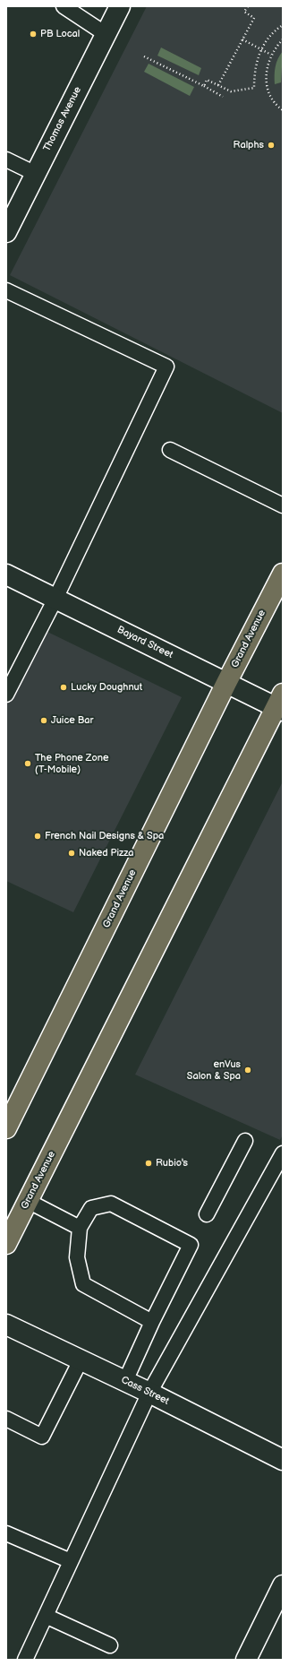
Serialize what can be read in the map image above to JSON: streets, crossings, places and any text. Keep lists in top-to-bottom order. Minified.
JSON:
{"streets":{"main road":["Grand Avenue"],"street":["Thomas Avenue","Bayard Street","Cass Street"]},"crossings":[["Grand Avenue","Bayard Street"]],"places":["PB Local","Ralphs","Lucky Doughnut","Juice Bar","The Phone Zone (T-Mobile)","French Nail Designs & Spa","Naked Pizza","enVus Salon & Spa","Rubio's"]}
